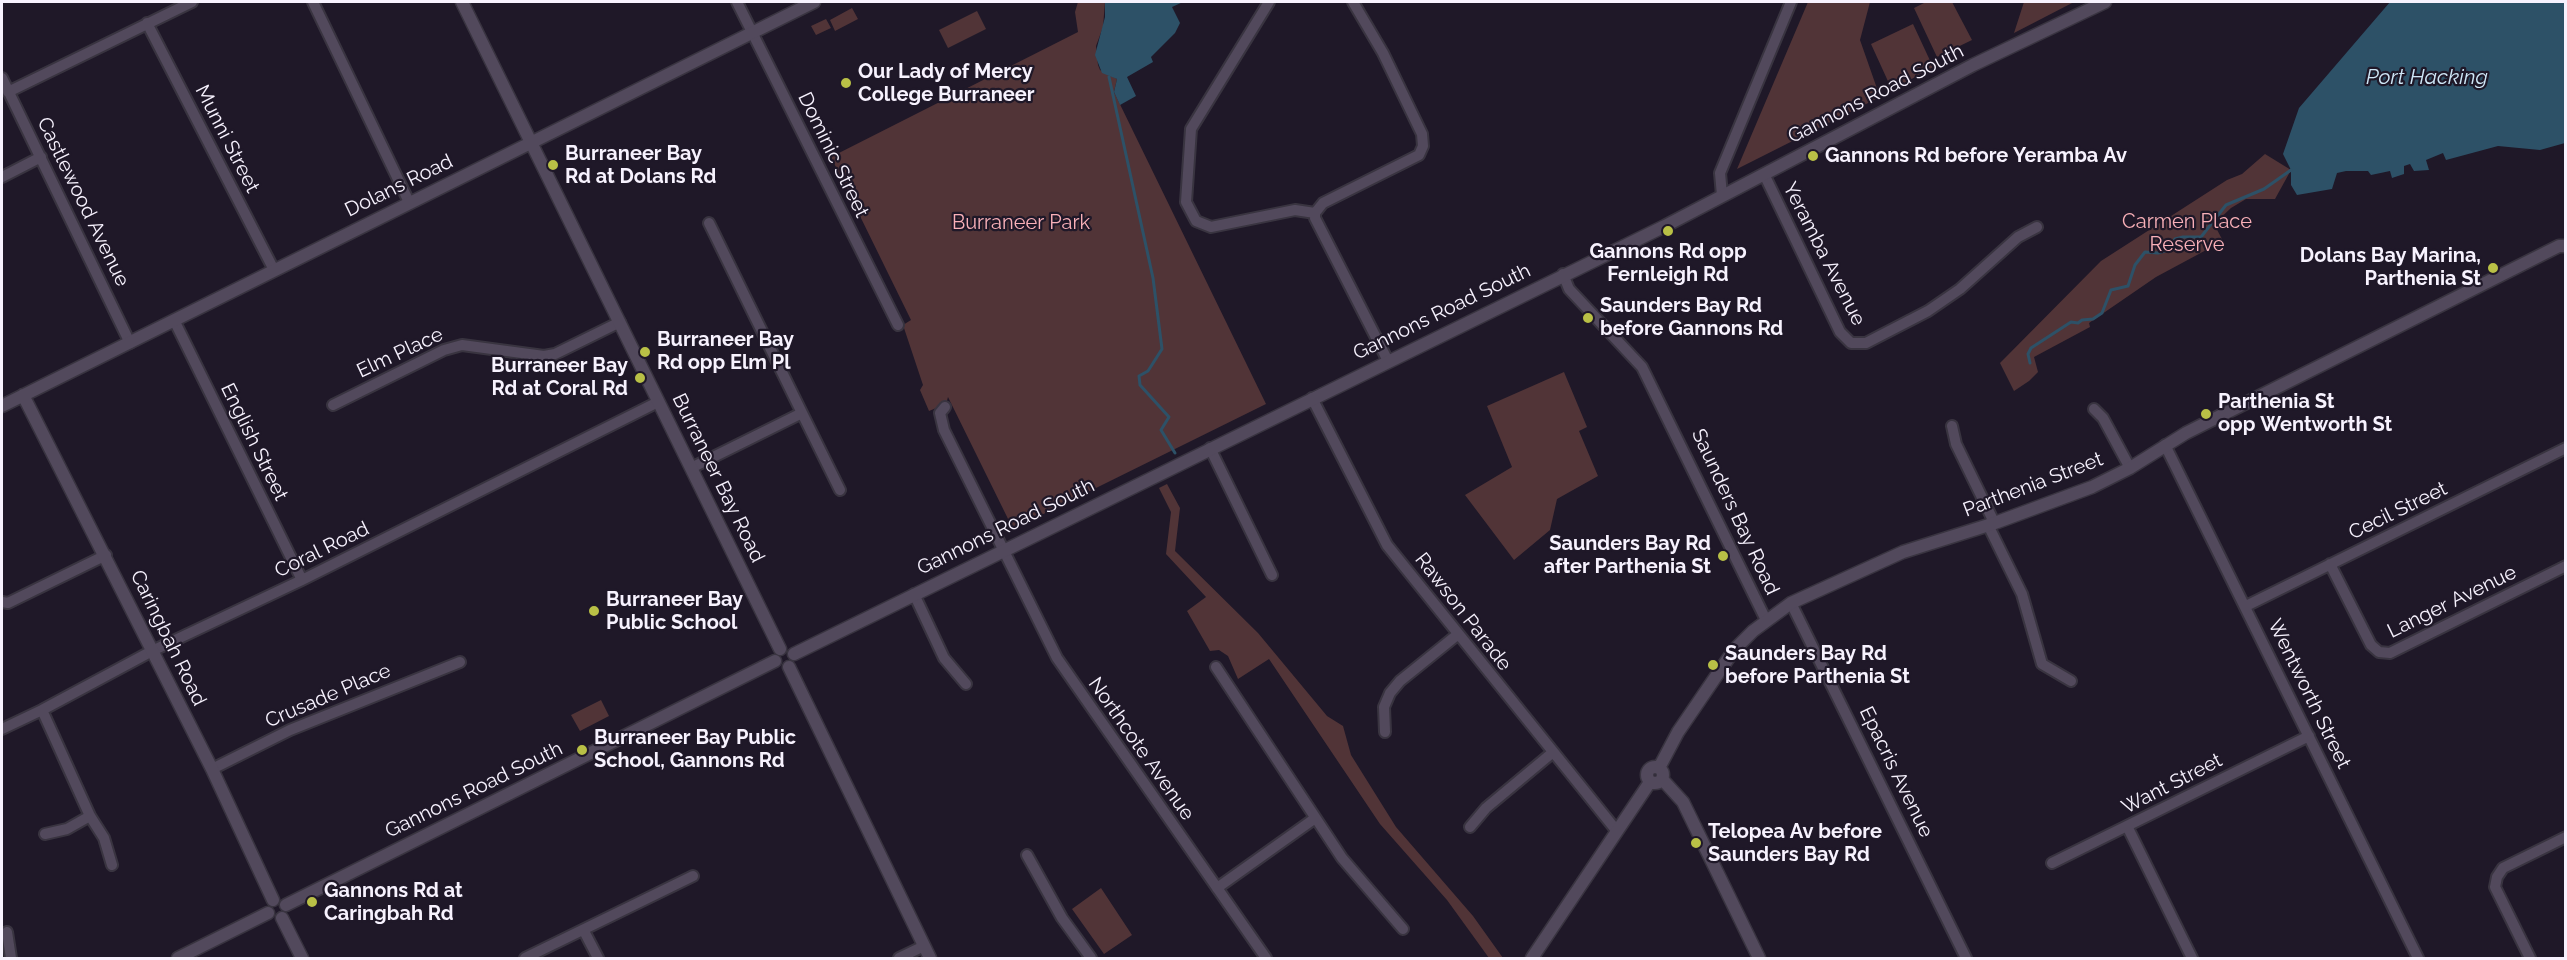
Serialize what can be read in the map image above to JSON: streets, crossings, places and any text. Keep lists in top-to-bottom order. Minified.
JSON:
{"streets":{"street":["Gannons Road South","Munni Street","Dominic Street","Dolans Road","Castlewood Avenue","Yeramba Avenue","Elm Place","English Street","Burraneer Bay Road","Parthenia Street","Cecil Street","Saunders Bay Road","Coral Road","Langer Avenue","Rawson Parade","Caringbah Road","Wentworth Street","Crusade Place","Northcote Avenue","Epacris Avenue","Want Street"]},"crossings":[["Gannons Road South","Yeramba Avenue"],["Gannons Road South","Burraneer Bay Road"],["Gannons Road South","Saunders Bay Road"],["Gannons Road South","Rawson Parade"],["Gannons Road South","Caringbah Road"],["Gannons Road South","Northcote Avenue"],["Munni Street","Dolans Road"],["Dominic Street","Dolans Road"],["Dolans Road","Castlewood Avenue"],["Dolans Road","English Street"],["Dolans Road","Burraneer Bay Road"],["Dolans Road","Caringbah Road"],["Elm Place","Burraneer Bay Road"],["English Street","Coral Road"],["Burraneer Bay Road","Coral Road"],["Parthenia Street","Saunders Bay Road"],["Parthenia Street","Wentworth Street"],["Parthenia Street","Epacris Avenue"],["Cecil Street","Langer Avenue"],["Cecil Street","Wentworth Street"],["Saunders Bay Road","Rawson Parade"],["Coral Road","Caringbah Road"],["Caringbah Road","Crusade Place"],["Wentworth Street","Want Street"]],"water":["Port Hacking"],"parks":["Carmen Place Reserve","Burraneer Park"],"places":["Our Lady of Mercy College Burraneer","Gannons Rd before Yeramba Av","Burraneer Bay Rd at Dolans Rd","Gannons Rd opp Fernleigh Rd","Dolans Bay Marina, Parthenia St","Saunders Bay Rd before Gannons Rd","Burraneer Bay Rd opp Elm Pl","Burraneer Bay Rd at Coral Rd","Parthenia St opp Wentworth St","Saunders Bay Rd after Parthenia St","Burraneer Bay Public School","Saunders Bay Rd before Parthenia St","Burraneer Bay Public School, Gannons Rd","Telopea Av before Saunders Bay Rd","Gannons Rd at Caringbah Rd"]}
